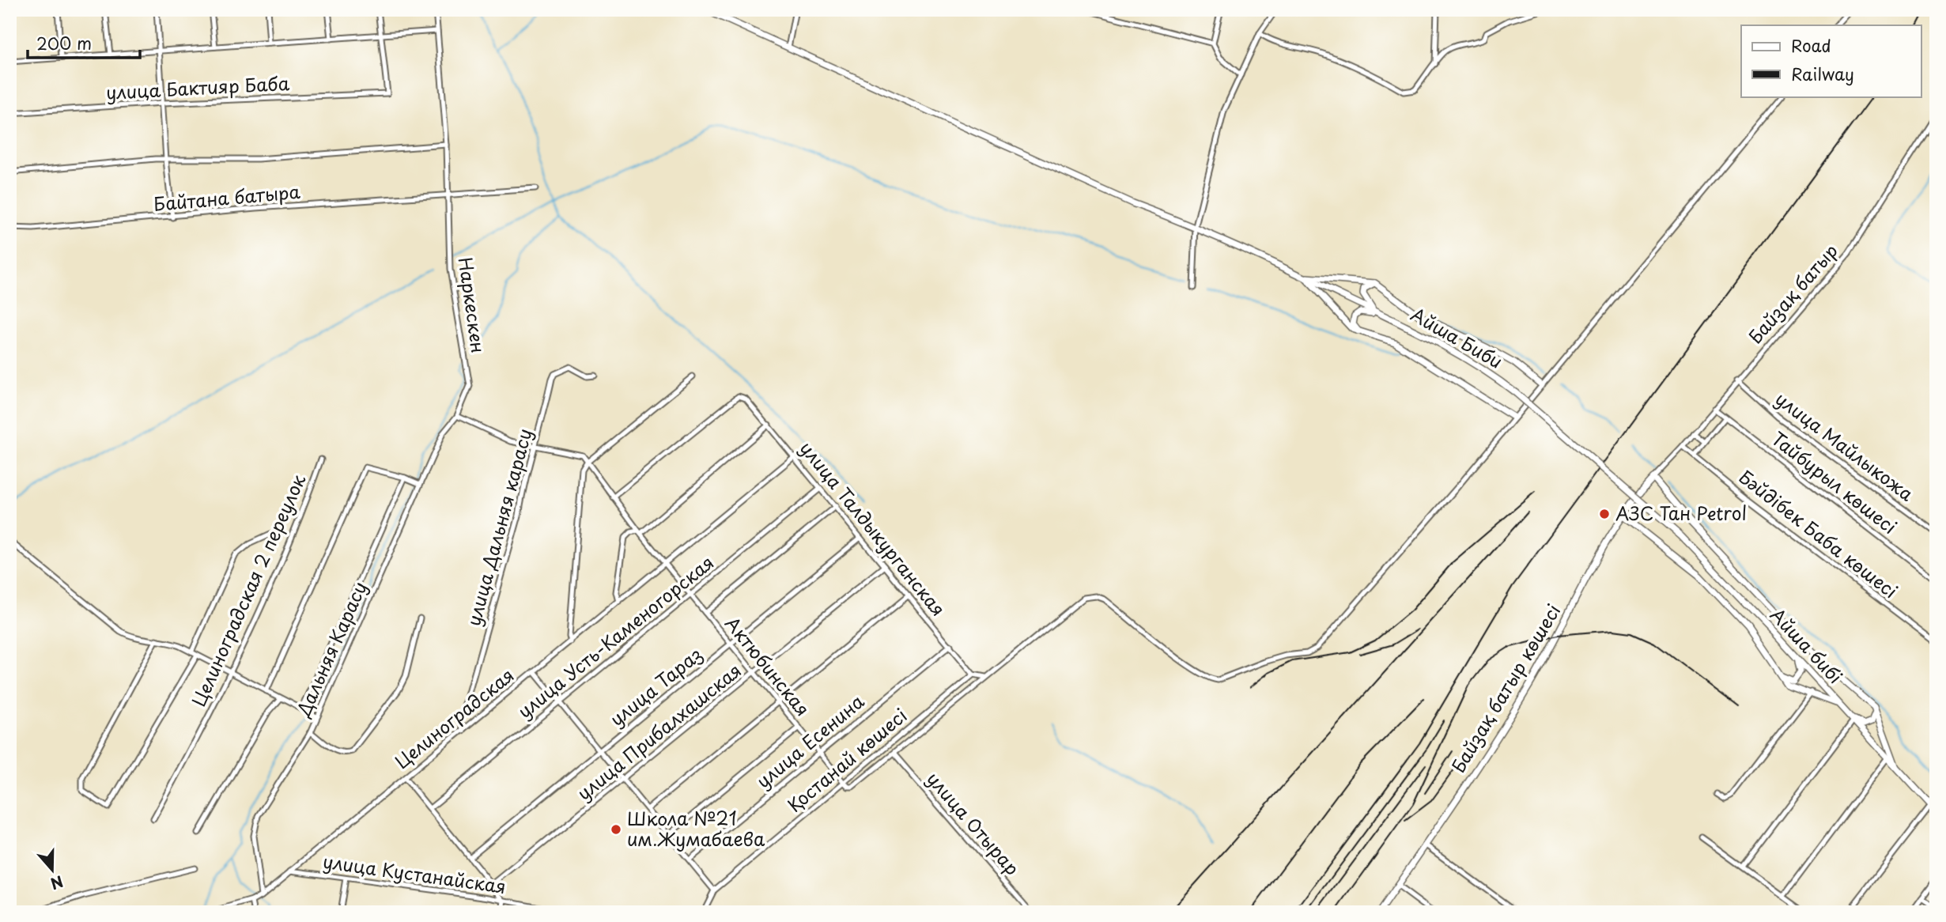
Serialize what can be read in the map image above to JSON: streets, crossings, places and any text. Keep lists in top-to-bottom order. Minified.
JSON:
{"streets":{"main road":["Айша Биби","Айша бибі","Байзақ батыр көшесі"],"street":["улица Бактияр Баба","Байтана батыра","Байзақ батыр","Наркескен","улица Майлыкожа","Тайбурыл көшесі","улица Дальняя карасу","улица Талдыкурганская","Бәйдібек Баба көшесі","Целиноградская 2 переулок","улица Усть-Каменогорская","Дальняя Карасу","Актюбинская","улица Тараз","Целиноградская","улица Прибалхашская","улица Есенина","Қостанай көшесі","улица Отырар","улица Кустанайская"]},"crossings":[["Байтана батыра","Наркескен"],["Байзақ батыр","улица Майлыкожа"],["Байзақ батыр","Тайбурыл көшесі"],["Байзақ батыр","Бәйдібек Баба көшесі"],["Байзақ батыр","Байзақ батыр көшесі"],["Наркескен","Дальняя Карасу"],["Айша Биби","Айша бибі"],["улица Дальняя карасу","Целиноградская"],["улица Талдыкурганская","улица Усть-Каменогорская"],["улица Талдыкурганская","Актюбинская"],["улица Талдыкурганская","улица Тараз"],["улица Талдыкурганская","Целиноградская"],["улица Талдыкурганская","улица Прибалхашская"],["улица Талдыкурганская","улица Есенина"],["улица Талдыкурганская","Қостанай көшесі"],["улица Усть-Каменогорская","Актюбинская"],["Дальняя Карасу","Целиноградская"],["Актюбинская","улица Тараз"],["Актюбинская","Целиноградская"],["Актюбинская","улица Прибалхашская"],["Актюбинская","улица Есенина"],["Актюбинская","Қостанай көшесі"],["Актюбинская","улица Отырар"],["Целиноградская","улица Кустанайская"]],"places":["АЗС Тан Petrol","Школа №21 им.Жумабаева"],"legend":["Road","Railway"],"scale_bar":"200 m","north":"bottom"}
